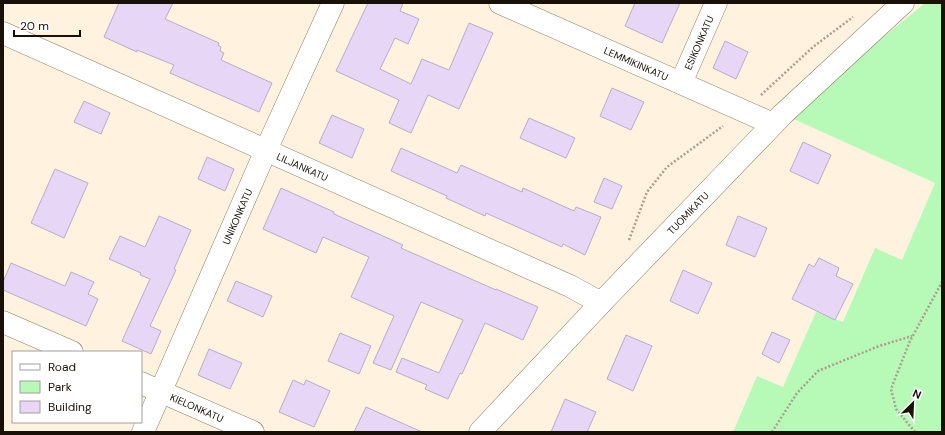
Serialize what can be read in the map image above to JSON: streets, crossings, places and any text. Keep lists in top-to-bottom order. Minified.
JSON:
{"streets":{"street":["ESIKONKATU","LEMMIKINKATU","LILJANKATU","TUOMIKATU","UNIKONKATU","KIELONKATU"]},"crossings":[["ESIKONKATU","LEMMIKINKATU"],["LEMMIKINKATU","TUOMIKATU"],["LILJANKATU","TUOMIKATU"],["LILJANKATU","UNIKONKATU"],["UNIKONKATU","KIELONKATU"]],"legend":["Road","Park","Building"],"scale_bar":"20 m","north":"top right"}
